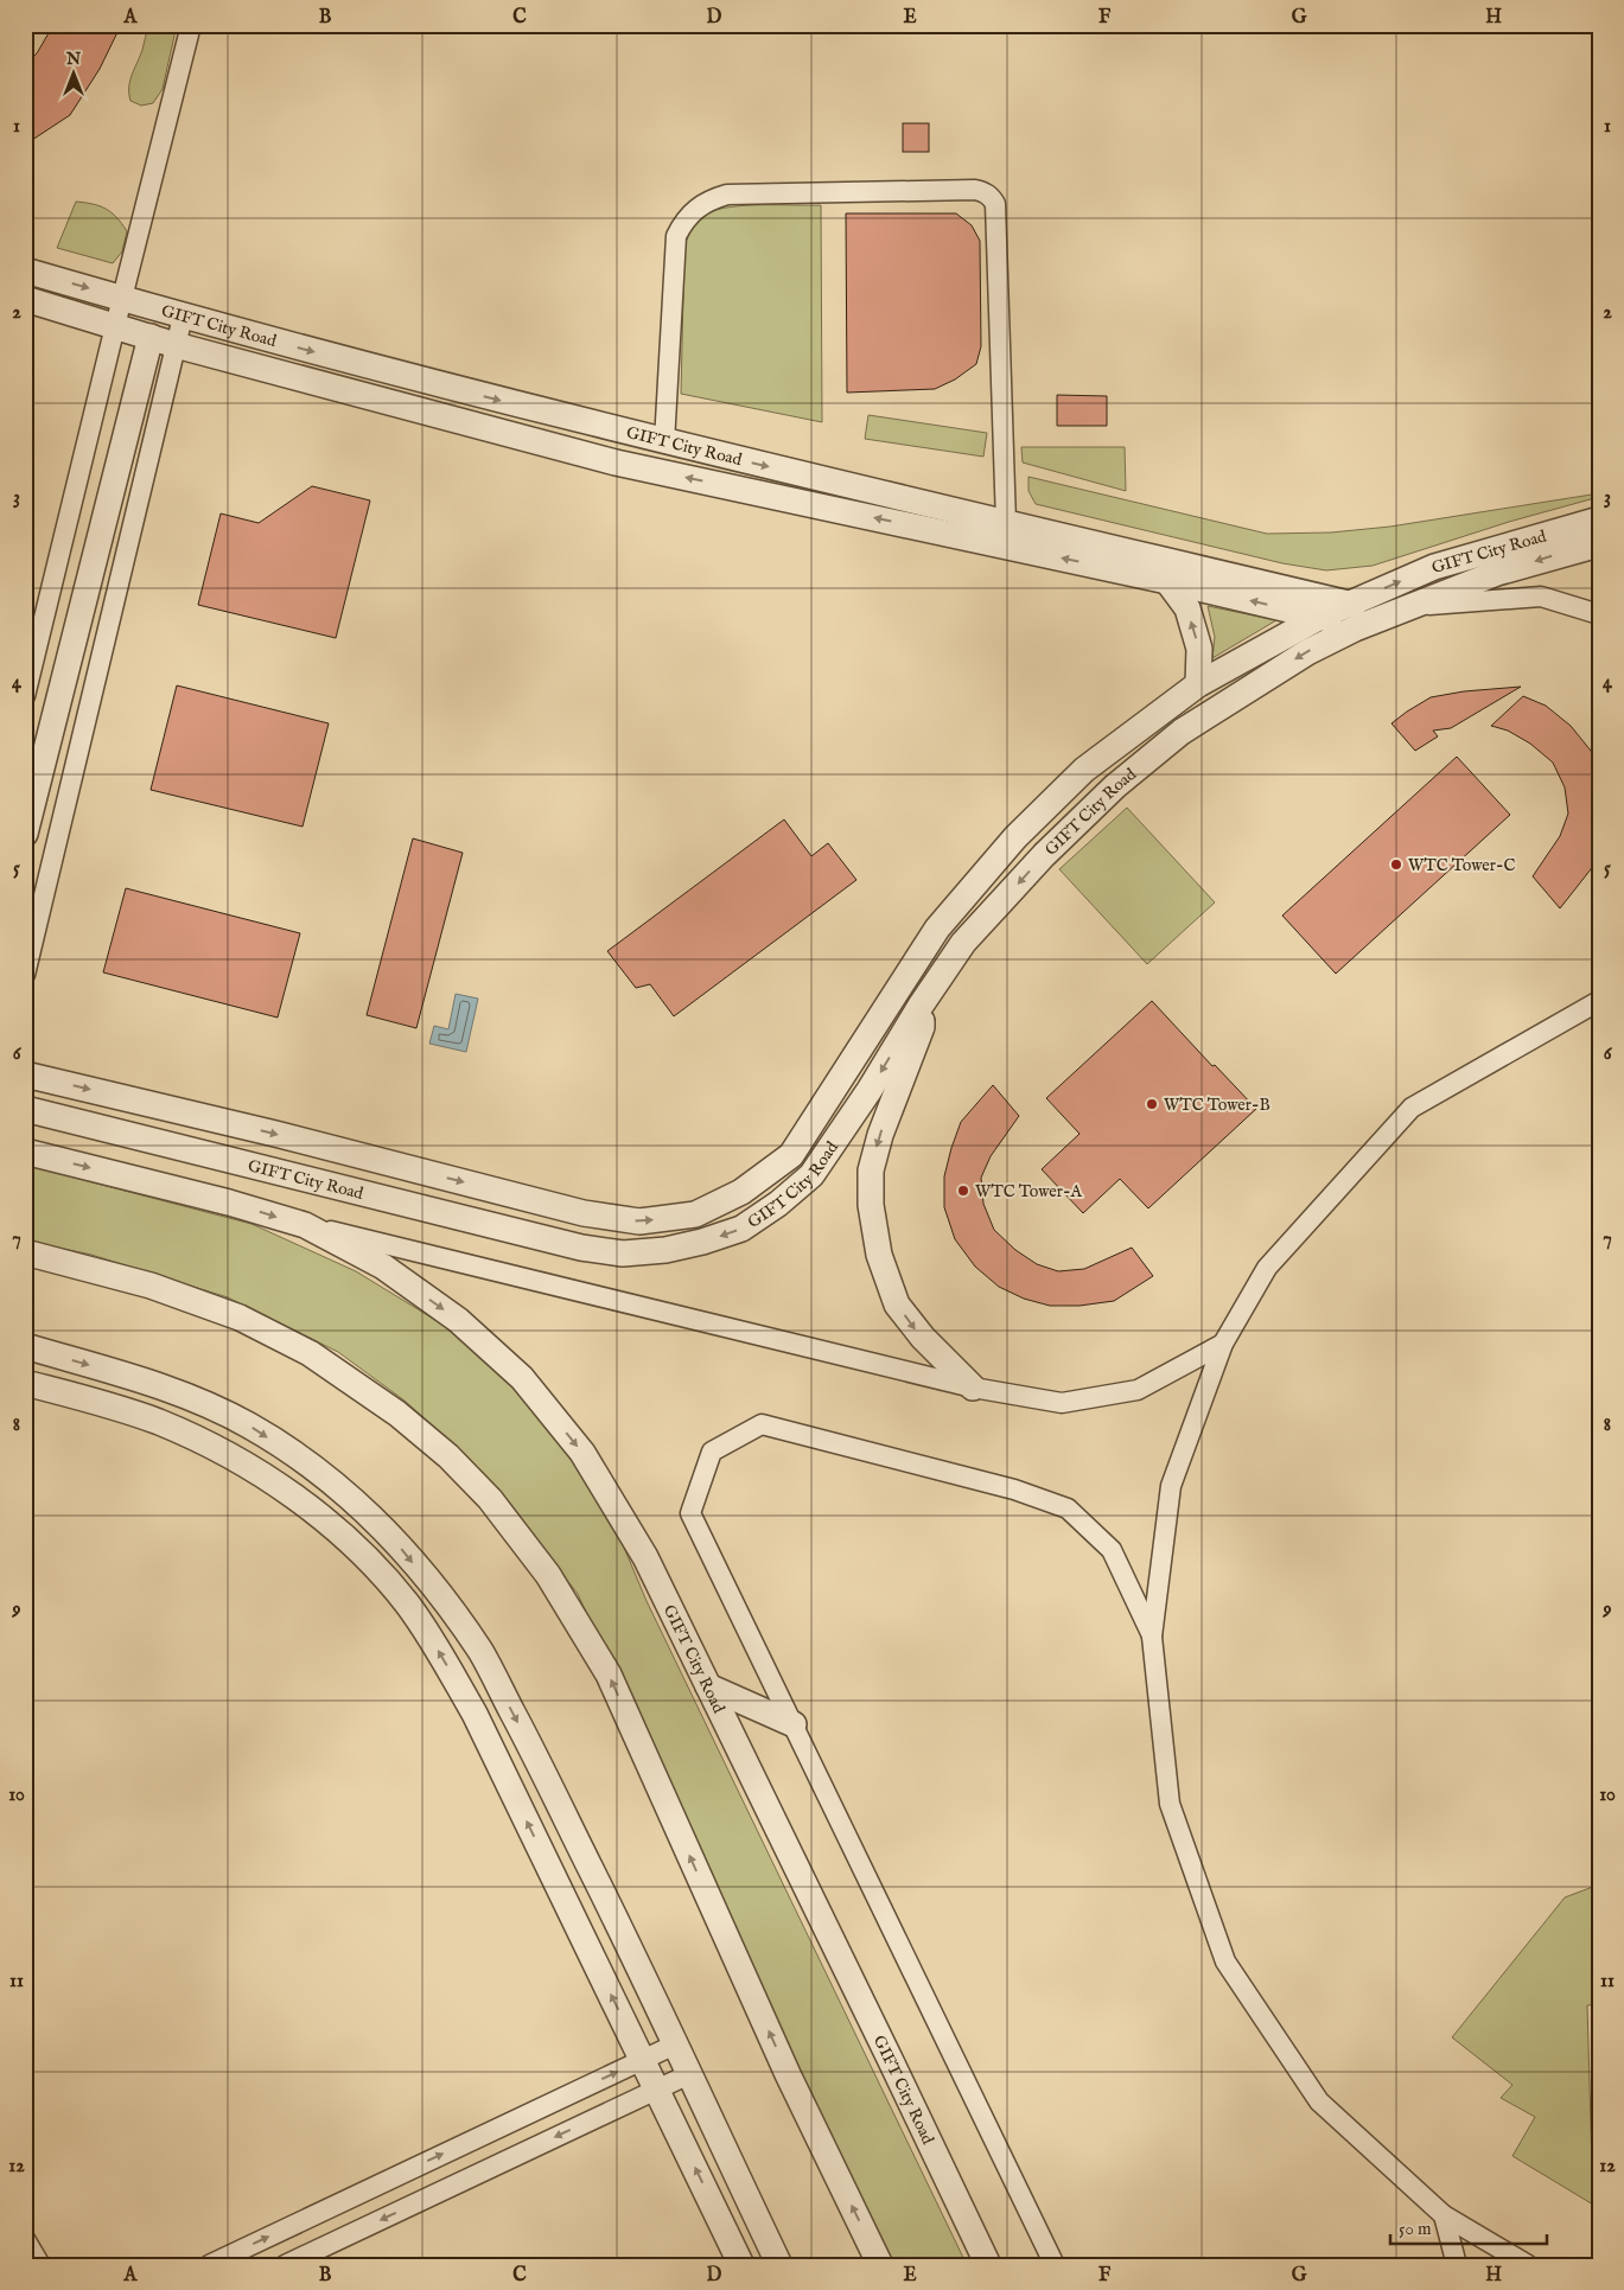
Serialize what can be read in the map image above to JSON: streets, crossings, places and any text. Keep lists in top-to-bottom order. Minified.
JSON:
{"streets":{"street":["GIFT City Road"]},"places":["WTC Tower-C","WTC Tower-B","WTC Tower-A"],"scale_bar":"50 m","north":"top","grid":{"columns":["A","B","C","D","E","F","G","H"],"rows":["1","2","3","4","5","6","7","8","9","10","11","12"]}}
